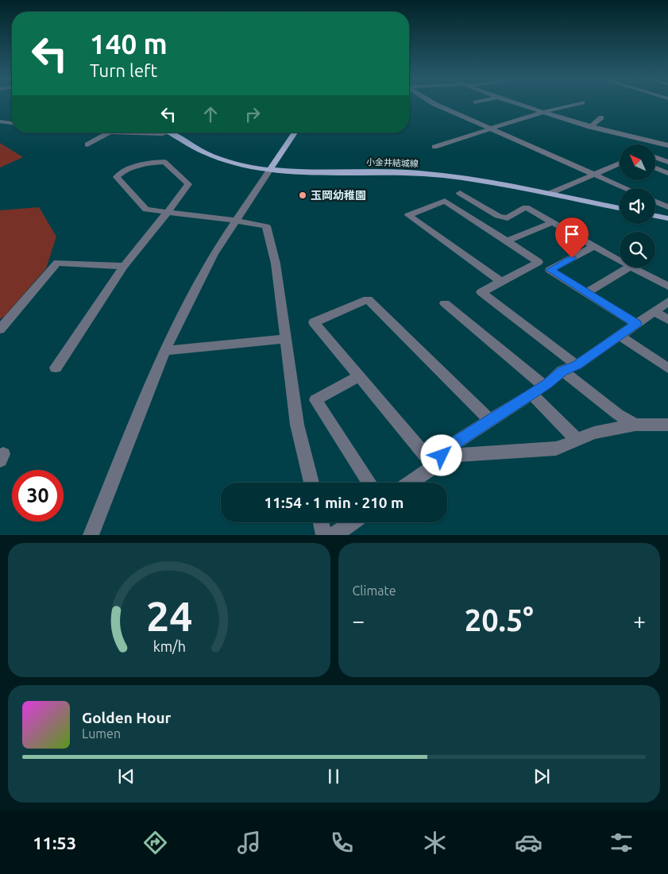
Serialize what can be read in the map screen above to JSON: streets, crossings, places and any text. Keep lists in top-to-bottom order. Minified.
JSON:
{"streets":{"main road":["小金井結城線"]},"places":["玉岡幼稚園"],"north":"top left","page":{"turn":["140 m","Turn left"],"limit":"30","trip":"11:54 · 1 min · 210 m","tile":"Climate","heat":["−","20.5°","+"],"song":["Golden Hour","Lumen"],"tabs":"11:53","gauge":["24","km/h"]}}
